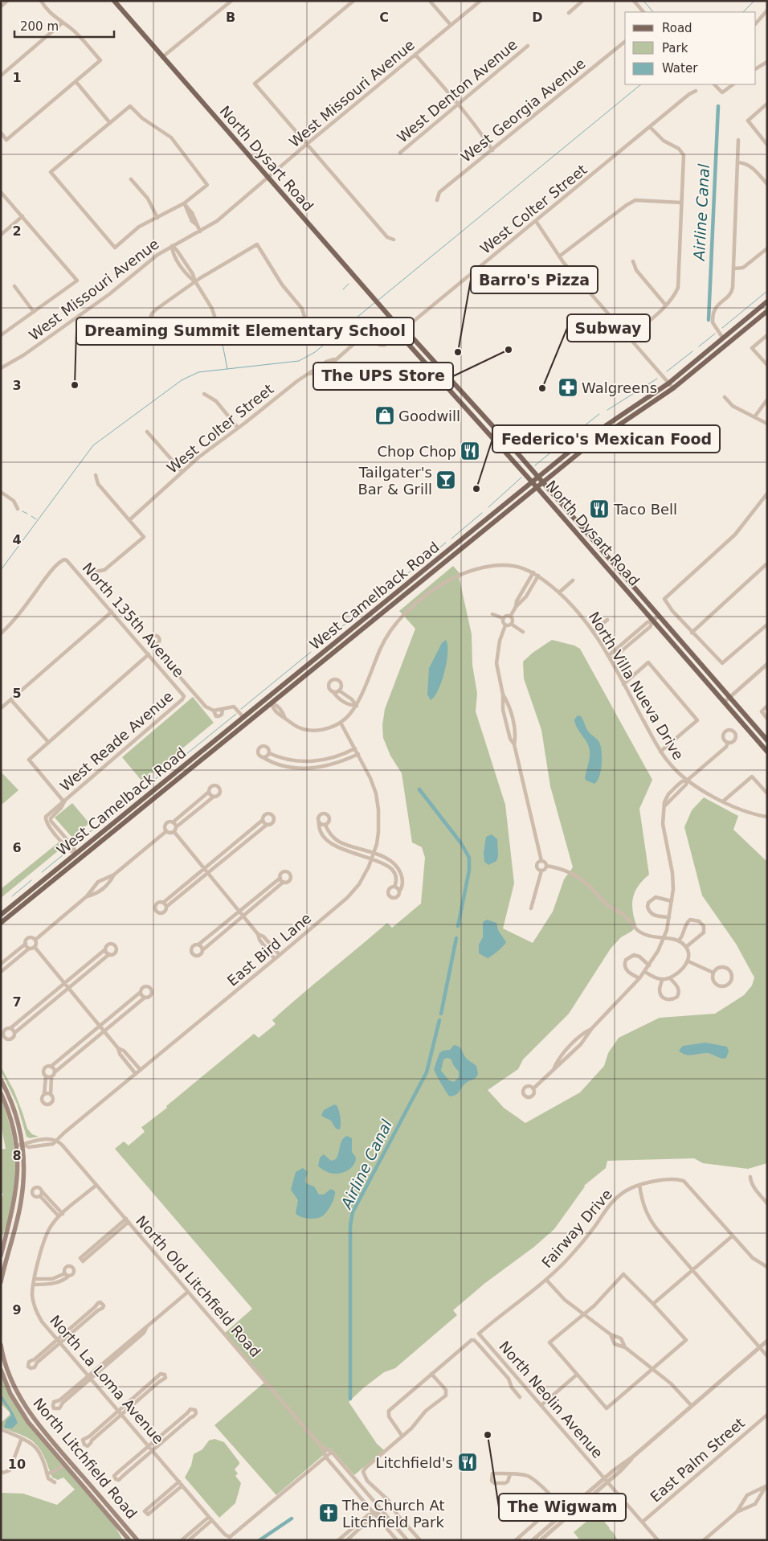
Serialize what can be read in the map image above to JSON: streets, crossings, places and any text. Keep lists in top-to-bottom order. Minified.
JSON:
{"streets":{"main road":["North Dysart Road","West Camelback Road","North Litchfield Road"],"street":["West Denton Avenue","West Missouri Avenue","West Georgia Avenue","West Colter Street","North 135th Avenue","North Villa Nueva Drive","West Reade Avenue","East Bird Lane","Fairway Drive","North Old Litchfield Road","North La Loma Avenue","North Neolin Avenue","East Palm Street"]},"crossings":[["West Missouri Avenue","North Dysart Road"],["North Dysart Road","West Colter Street"],["North Dysart Road","West Camelback Road"],["West Camelback Road","North Villa Nueva Drive"],["North 135th Avenue","West Reade Avenue"],["North Villa Nueva Drive","East Bird Lane"],["East Bird Lane","North Old Litchfield Road"],["Fairway Drive","North Neolin Avenue"],["North Old Litchfield Road","North La Loma Avenue"],["North Neolin Avenue","East Palm Street"]],"water":["Airline Canal"],"places":{"other":["The UPS Store","Barro's Pizza","Dreaming Summit Elementary School","Subway","Federico's Mexican Food","The Wigwam"],"pharmacy":["Walgreens"],"shop":["Goodwill"],"restaurant":["Chop Chop","Taco Bell","Litchfield's"],"bar":["Tailgater's Bar & Grill"],"church":["The Church At Litchfield Park"]},"legend":["Road","Park","Water"],"scale_bar":"200 m","grid":{"columns":["B","C","D"],"rows":["1","2","3","4","5","6","7","8","9","10"]}}
